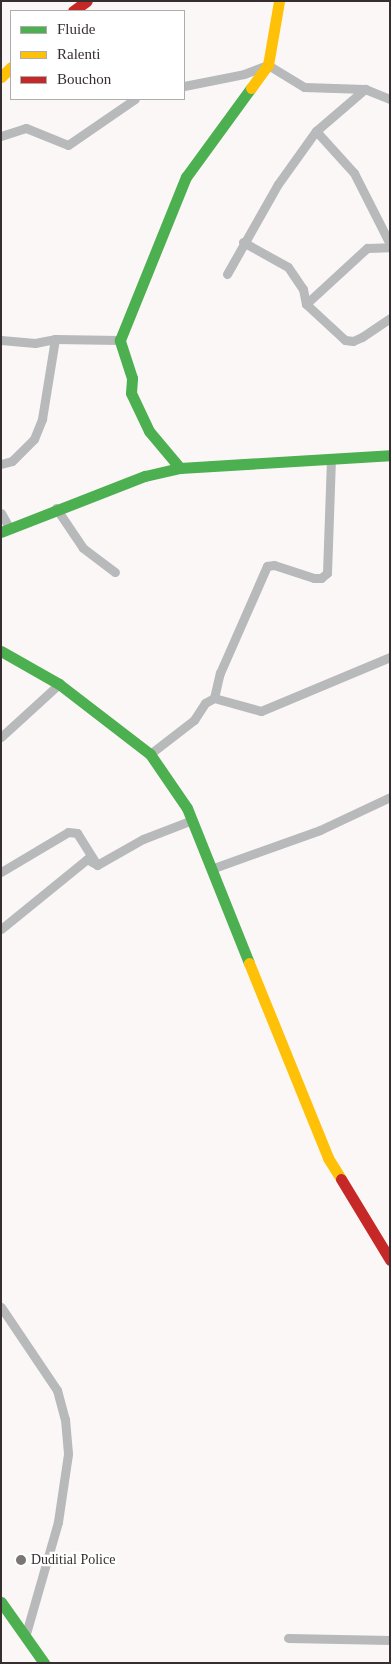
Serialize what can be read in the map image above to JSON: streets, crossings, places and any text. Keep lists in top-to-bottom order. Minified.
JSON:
{"places":["Duditial Police"],"legend":["Fluide","Ralenti","Bouchon"]}
